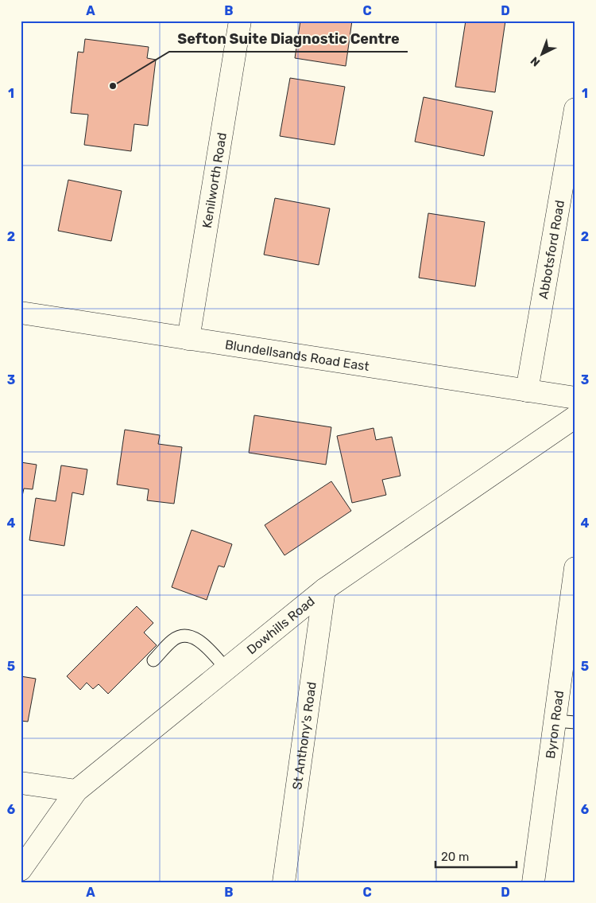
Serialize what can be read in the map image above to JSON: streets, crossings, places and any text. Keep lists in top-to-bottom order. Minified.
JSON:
{"streets":{"street":["Kenilworth Road","Abbotsford Road","Blundellsands Road East","Dowhills Road","Byron Road","St Anthony's Road"]},"crossings":[["Kenilworth Road","Blundellsands Road East"],["Abbotsford Road","Blundellsands Road East"],["Dowhills Road","St Anthony's Road"]],"places":["Sefton Suite Diagnostic Centre"],"scale_bar":"20 m","north":"bottom left","grid":{"columns":["A","B","C","D"],"rows":["1","2","3","4","5","6"]}}
